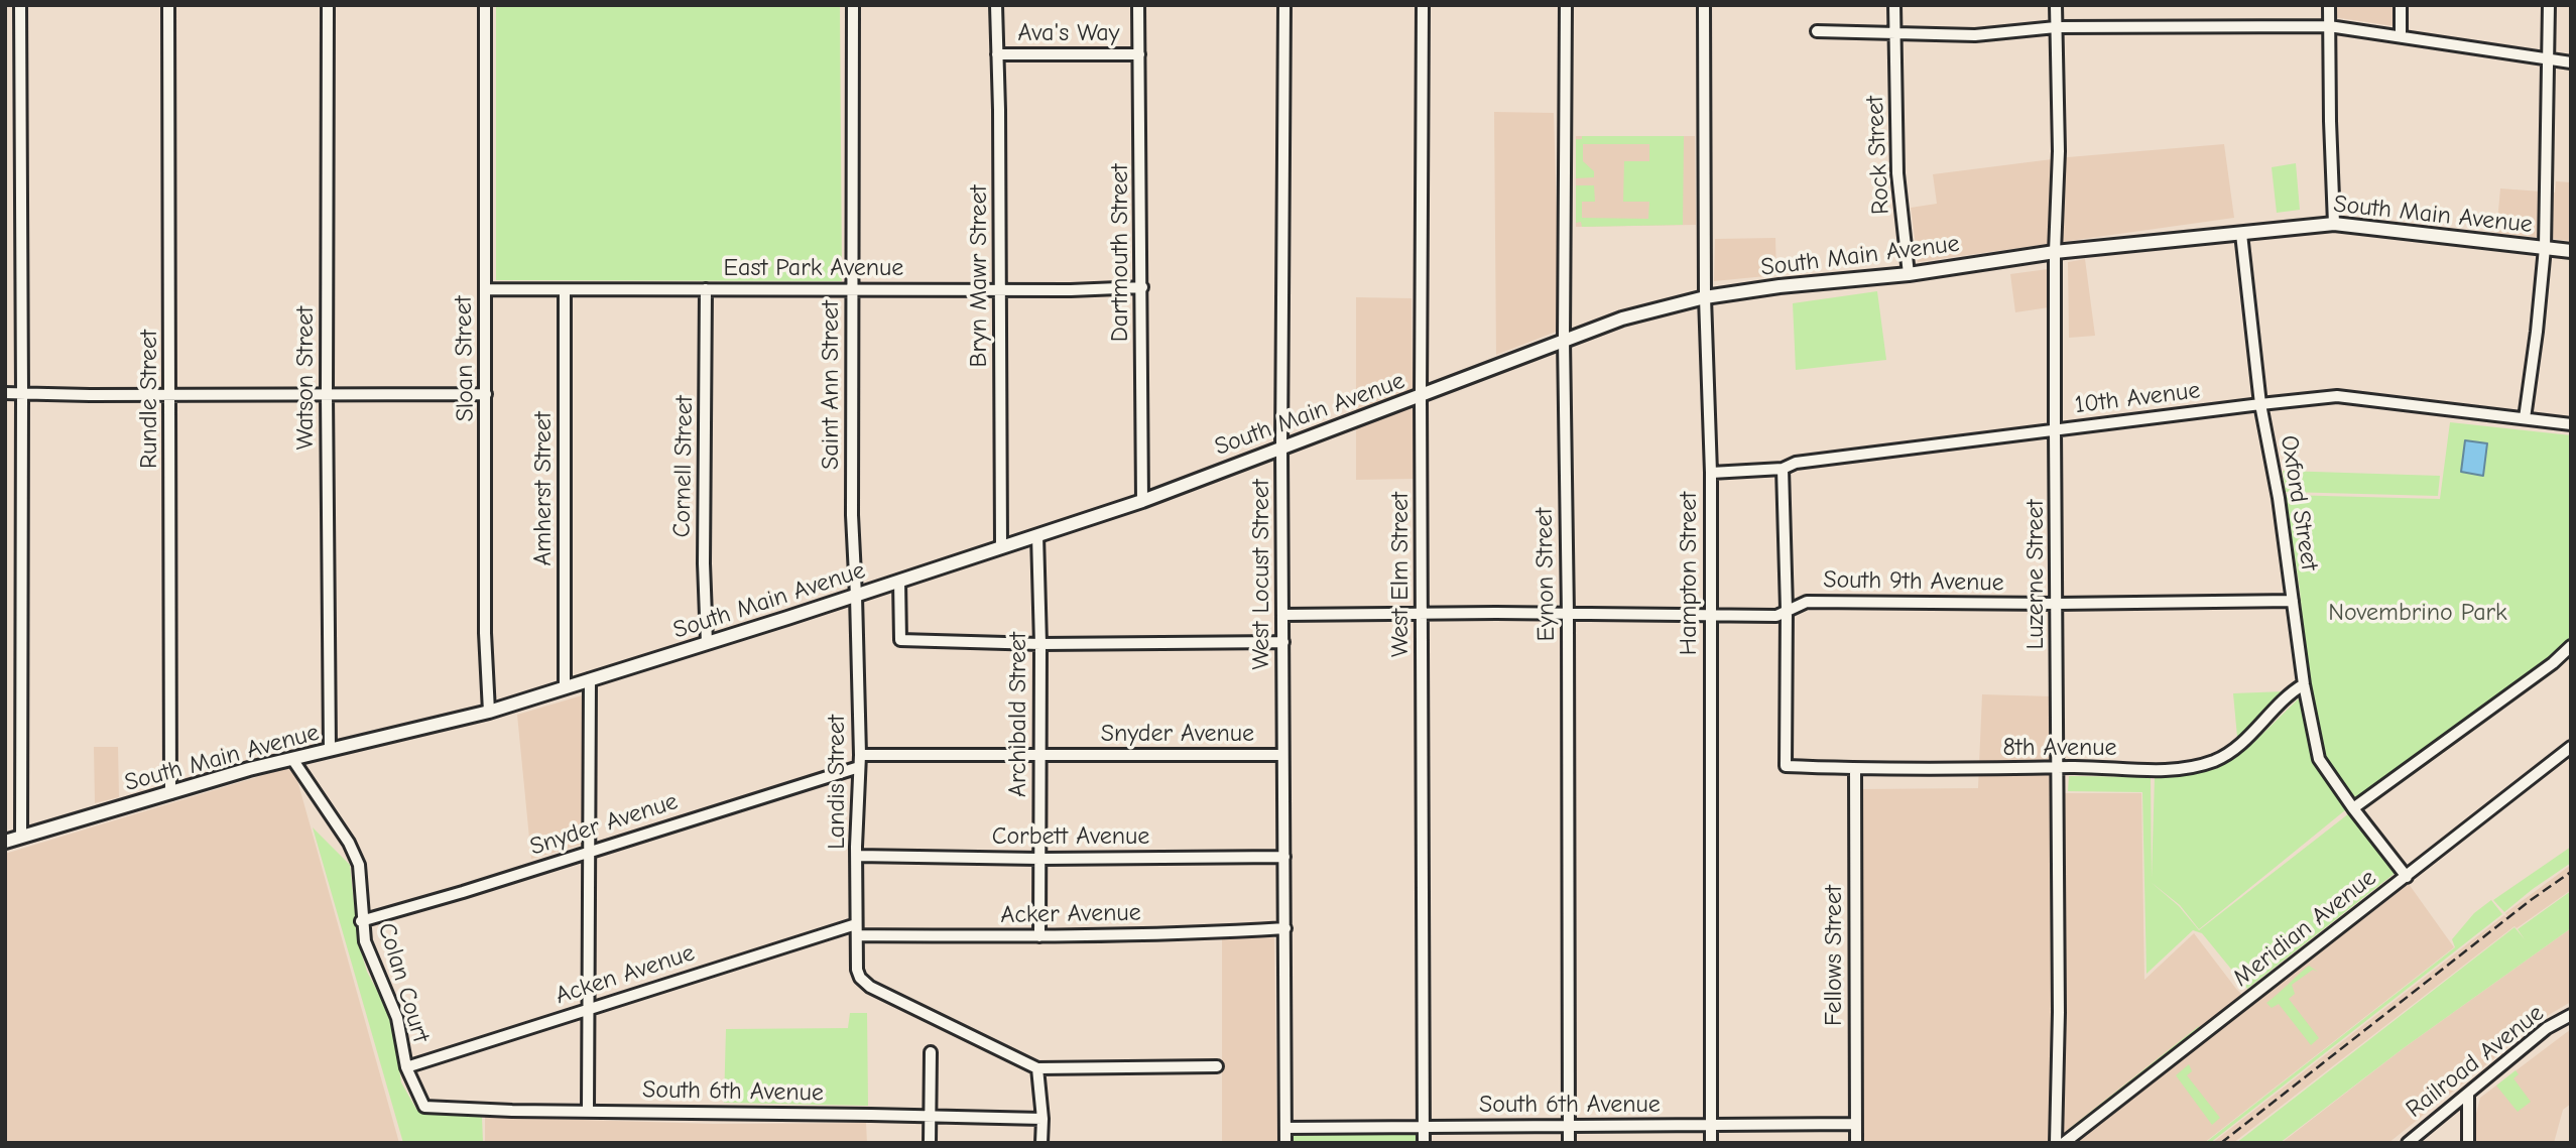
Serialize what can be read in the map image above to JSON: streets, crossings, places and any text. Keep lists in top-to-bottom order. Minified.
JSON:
{"streets":{"main road":["South Main Avenue"],"street":["Ava's Way","Rock Street","Dartmouth Street","East Park Avenue","Bryn Mawr Street","Sloan Street","Watson Street","Saint Ann Street","10th Avenue","Rundle Street","Cornell Street","Amherst Street","Oxford Street","Hampton Street","West Locust Street","West Elm Street","Eynon Street","Luzerne Street","South 9th Avenue","Archibald Street","Snyder Avenue","8th Avenue","Landis Street","Corbett Avenue","Acker Avenue","Meridian Avenue","Fellows Street","Acken Avenue","Colan Court","Railroad Avenue","South 6th Avenue"]},"crossings":[["Ava's Way","Dartmouth Street"],["Ava's Way","Bryn Mawr Street"],["Rock Street","South Main Avenue"],["South Main Avenue","Dartmouth Street"],["South Main Avenue","Bryn Mawr Street"],["South Main Avenue","Sloan Street"],["South Main Avenue","Watson Street"],["South Main Avenue","Saint Ann Street"],["South Main Avenue","Rundle Street"],["South Main Avenue","Cornell Street"],["South Main Avenue","Amherst Street"],["South Main Avenue","Oxford Street"],["South Main Avenue","Hampton Street"],["South Main Avenue","West Locust Street"],["South Main Avenue","West Elm Street"],["South Main Avenue","Eynon Street"],["South Main Avenue","Luzerne Street"],["South Main Avenue","Archibald Street"],["South Main Avenue","Landis Street"],["South Main Avenue","Colan Court"],["Dartmouth Street","East Park Avenue"],["East Park Avenue","Bryn Mawr Street"],["East Park Avenue","Sloan Street"],["East Park Avenue","Saint Ann Street"],["East Park Avenue","Cornell Street"],["East Park Avenue","Amherst Street"],["Saint Ann Street","Landis Street"],["10th Avenue","Oxford Street"],["10th Avenue","Hampton Street"],["10th Avenue","Luzerne Street"],["Oxford Street","South 9th Avenue"],["Oxford Street","8th Avenue"],["Oxford Street","Meridian Avenue"],["Hampton Street","South 9th Avenue"],["Hampton Street","South 6th Avenue"],["West Locust Street","South 9th Avenue"],["West Locust Street","Snyder Avenue"],["West Locust Street","Corbett Avenue"],["West Locust Street","Acker Avenue"],["West Locust Street","South 6th Avenue"],["West Elm Street","South 9th Avenue"],["West Elm Street","South 6th Avenue"],["Eynon Street","South 9th Avenue"],["Eynon Street","South 6th Avenue"],["Luzerne Street","South 9th Avenue"],["Luzerne Street","8th Avenue"],["South 9th Avenue","8th Avenue"],["Archibald Street","Snyder Avenue"],["Archibald Street","Corbett Avenue"],["Archibald Street","Acker Avenue"],["Snyder Avenue","Landis Street"],["Snyder Avenue","Colan Court"],["8th Avenue","Fellows Street"],["Landis Street","Corbett Avenue"],["Landis Street","Acker Avenue"],["Landis Street","Acken Avenue"],["Acker Avenue","Acken Avenue"],["Fellows Street","South 6th Avenue"],["Acken Avenue","Colan Court"],["Colan Court","South 6th Avenue"]],"parks":["Novembrino Park"]}
